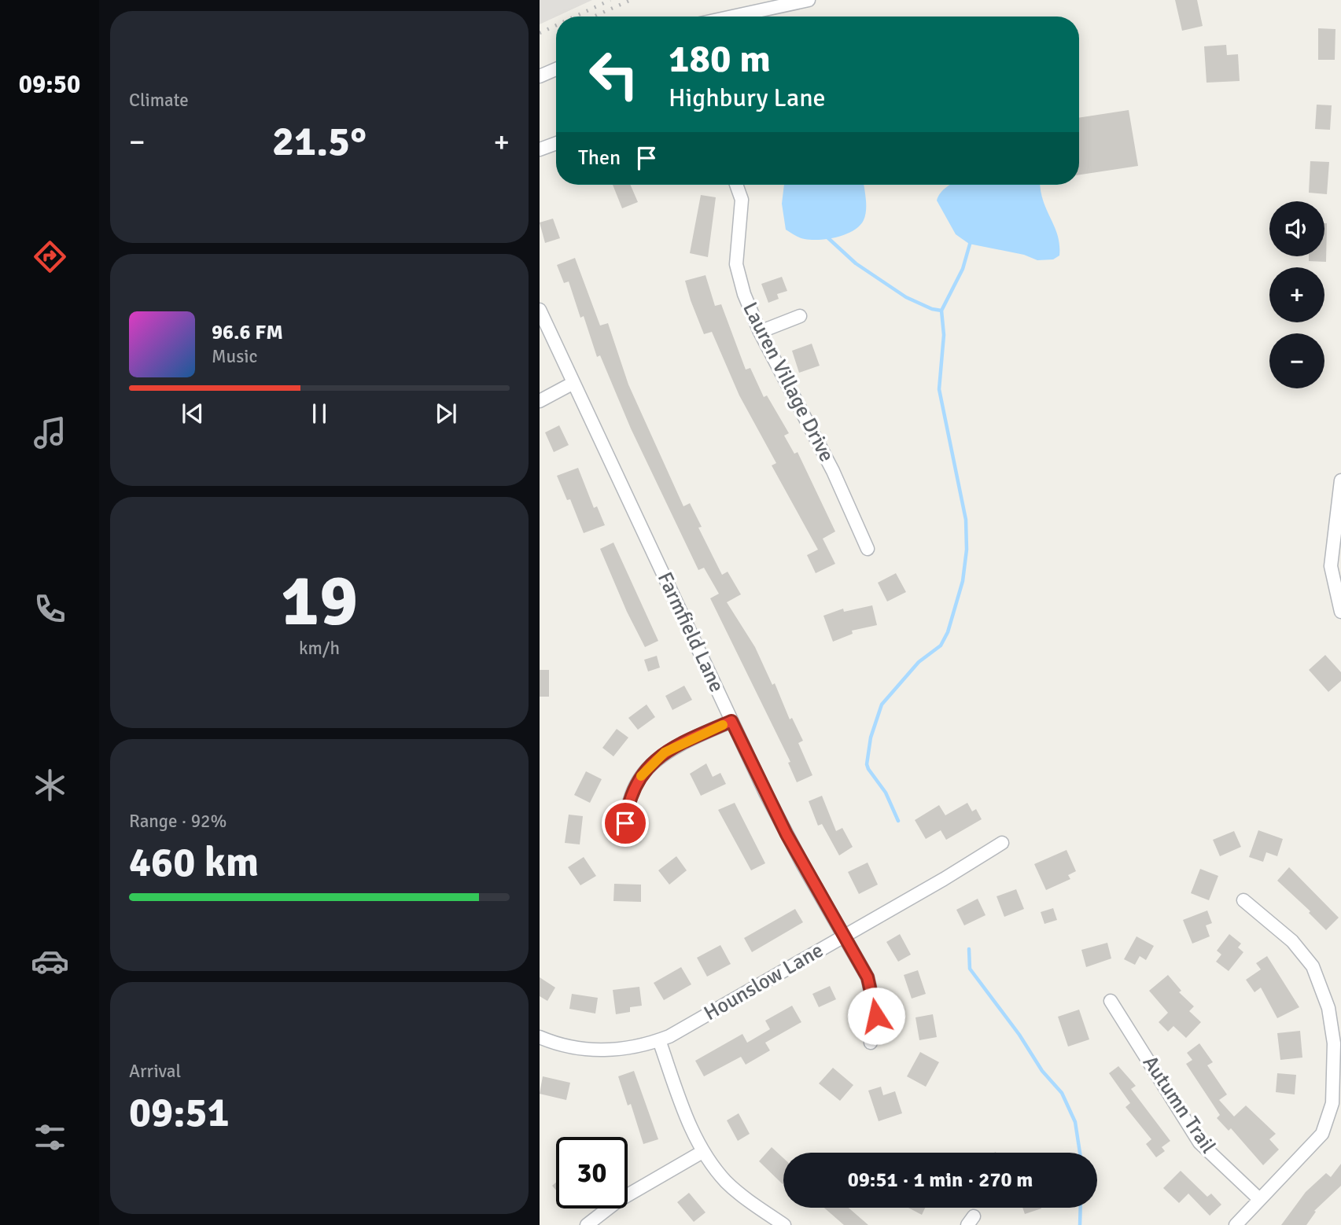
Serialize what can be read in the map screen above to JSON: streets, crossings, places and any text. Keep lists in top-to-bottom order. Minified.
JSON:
{"streets":{"street":["Lauren Village Drive","Farmfield Lane","Hounslow Lane","Autumn Trail"]},"crossings":[["Farmfield Lane","Hounslow Lane"]],"page":{"tabs":"09:50","tile":["Climate",["19","km/h"],["Range · 92%","460 km"],["Arrival","09:51"]],"turn":["180 m","Highbury Lane"],"heat":["−","21.5°","+"],"then":"Then","map_buttons":["+","−"],"song":["96.6 FM","Music"],"limit":"30","trip":"09:51 · 1 min · 270 m"}}
